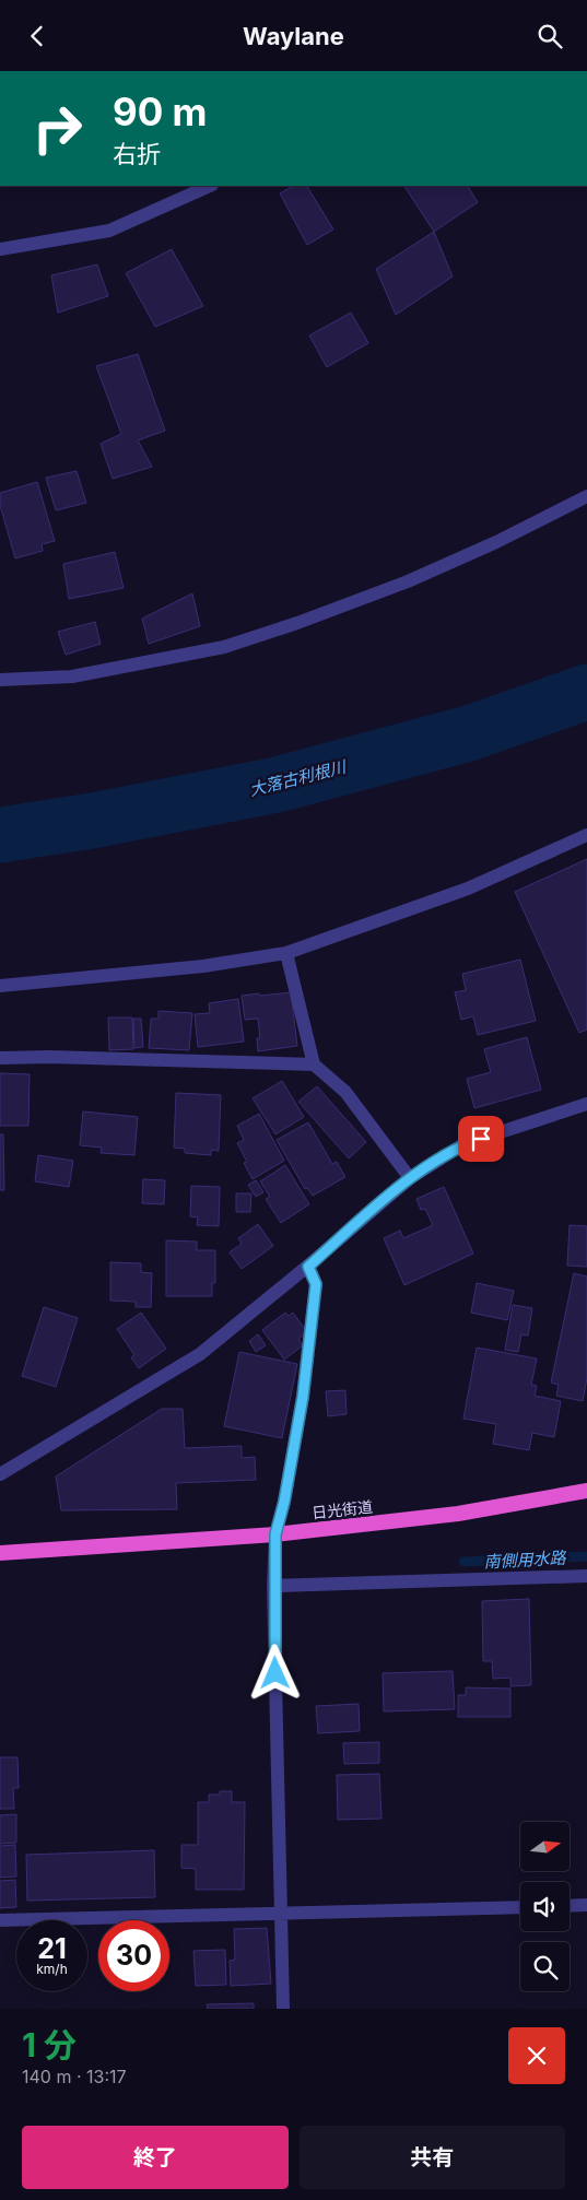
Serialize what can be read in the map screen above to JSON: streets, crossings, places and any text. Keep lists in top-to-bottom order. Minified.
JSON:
{"streets":{"highway":["日光街道"]},"water":["大落古利根川","南側用水路"],"north":"right","page":{"header":"Waylane","turn":["90 m","右折"],"speed":"21 km/h","limit":"30","heading":["1 分","140 m · 13:17"],"buttons":["終了","共有"]}}
